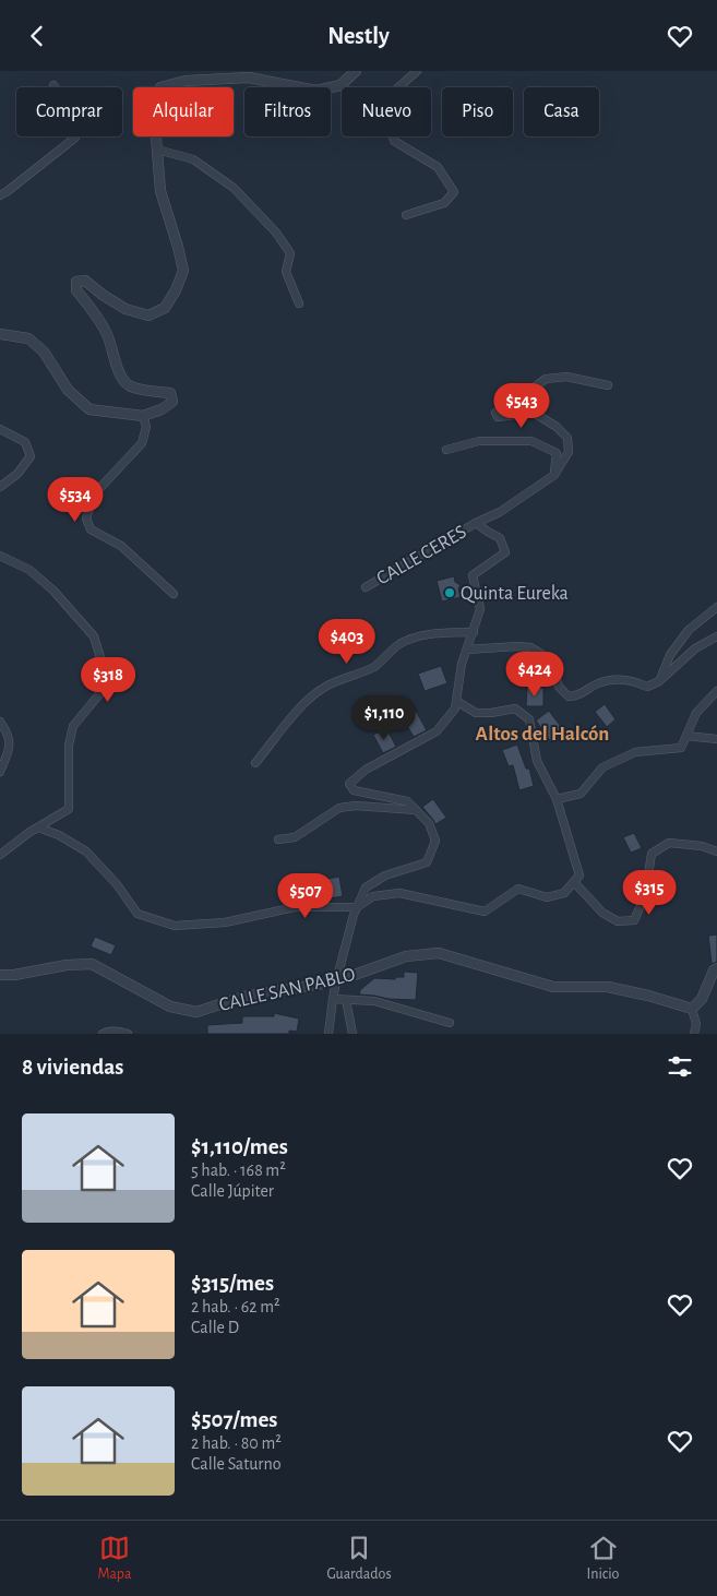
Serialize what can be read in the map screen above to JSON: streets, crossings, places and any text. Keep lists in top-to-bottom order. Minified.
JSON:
{"streets":{"street":["CALLE CERES","CALLE SAN PABLO"]},"districts":["Altos del Halcón"],"places":["Quinta Eureka"],"page":{"header":"Nestly","chip":["Comprar","Alquilar","Filtros","Nuevo","Piso","Casa"],"price":["$543","$534","$403","$424","$318","$1,110","$315","$507"],"heading":"8 viviendas","list":[{"name":"$1,110/mes","note":"5 hab. · 168 m² · Calle Júpiter"},{"name":"$315/mes","note":"2 hab. · 62 m² · Calle D"},{"name":"$507/mes","note":"2 hab. · 80 m² · Calle Saturno"}],"tabs":["Mapa","Guardados","Inicio"]}}
